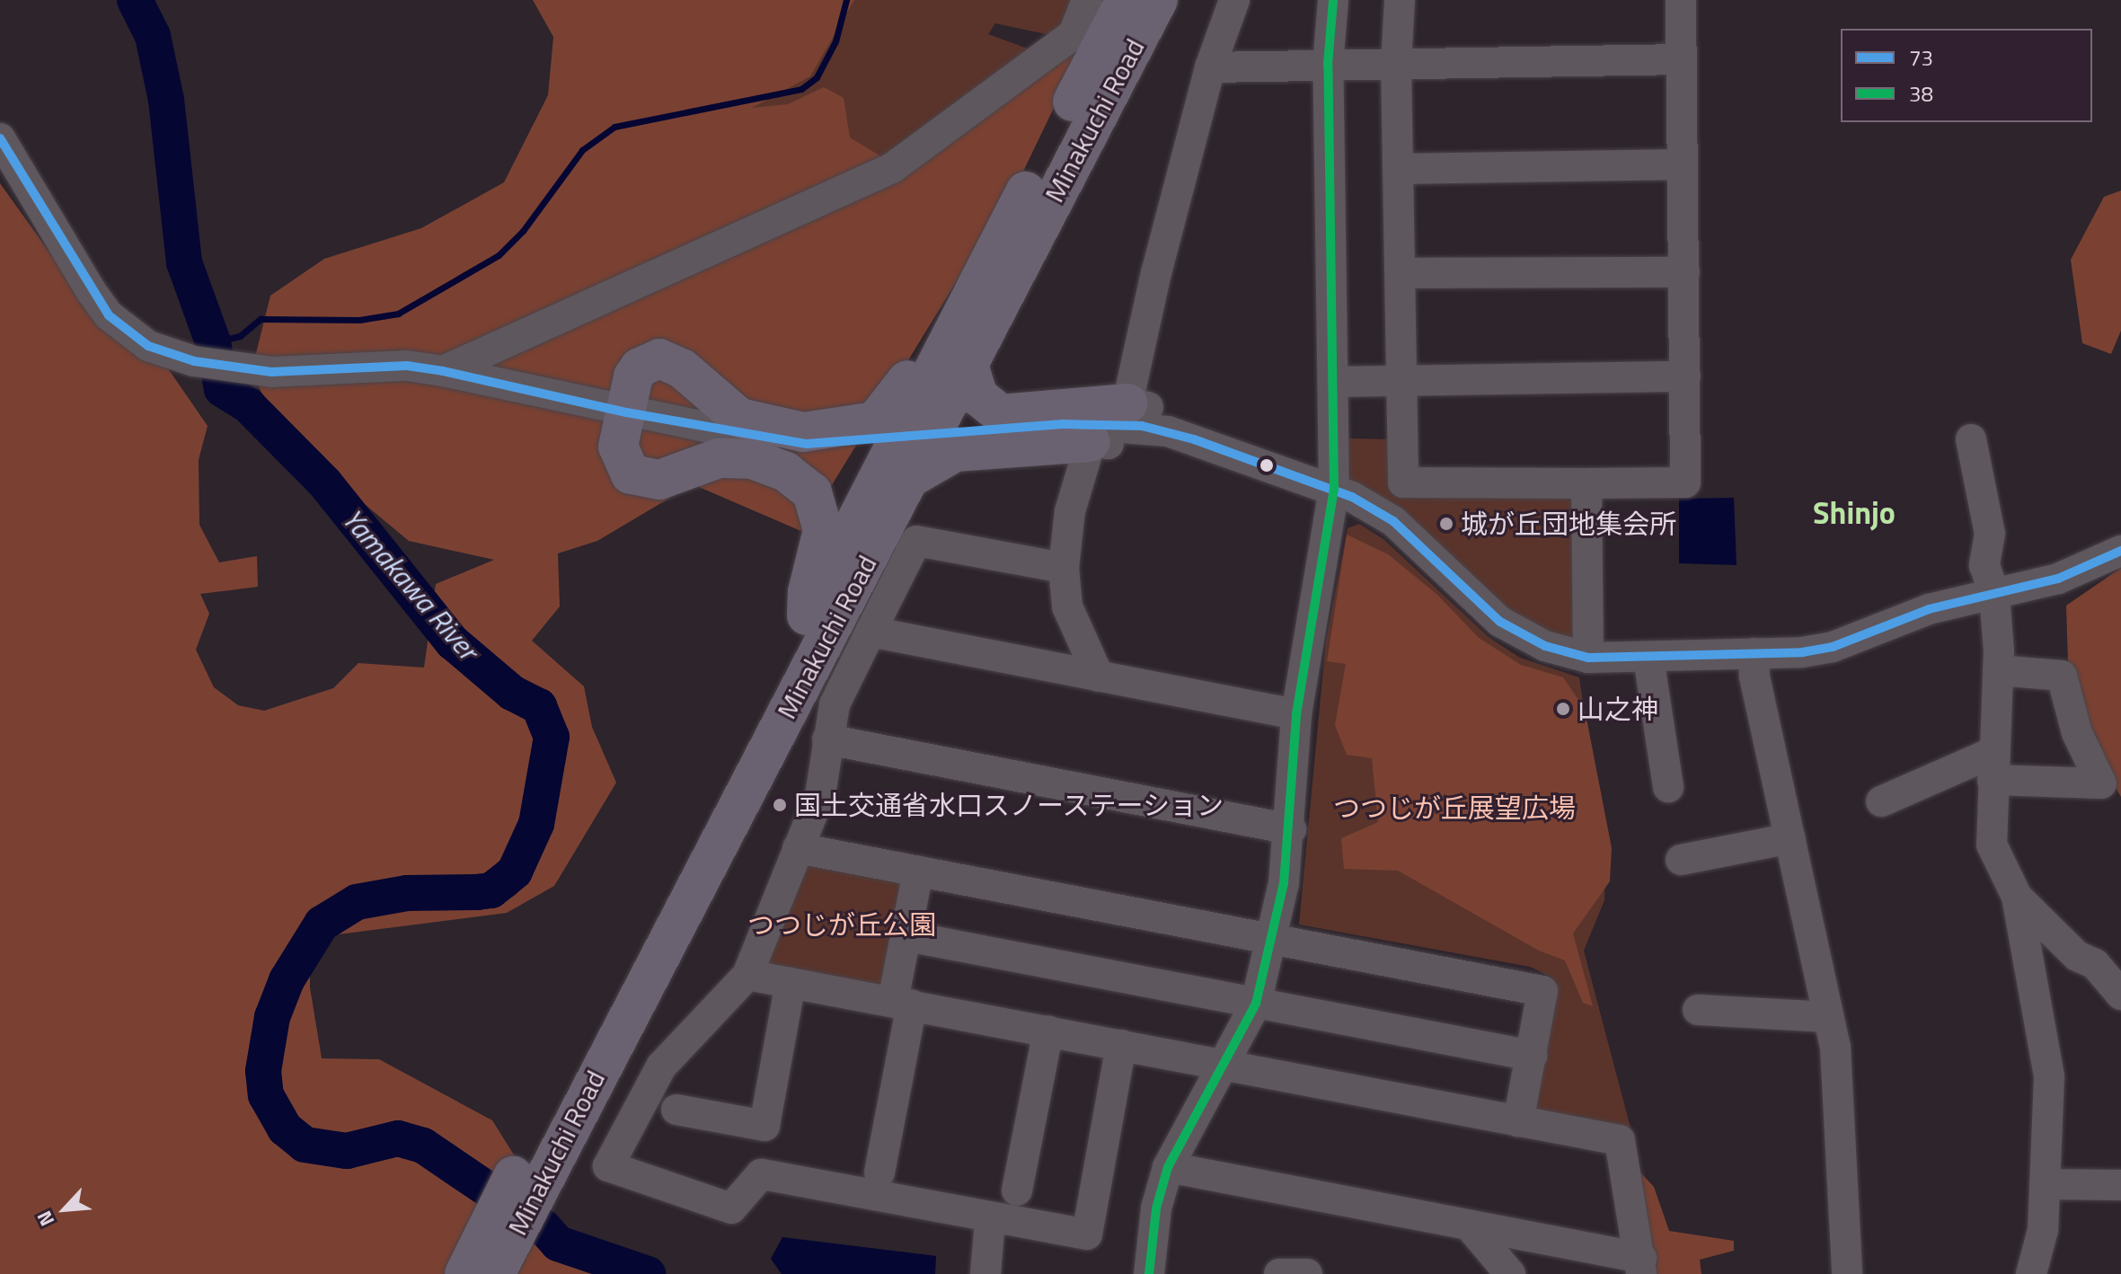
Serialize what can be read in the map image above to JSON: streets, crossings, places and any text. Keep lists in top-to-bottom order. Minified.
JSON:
{"streets":{"highway":["Minakuchi Road"]},"districts":["Shinjo"],"water":["Yamakawa River"],"parks":["つつじが丘展望広場","つつじが丘公園"],"places":["城が丘団地集会所","山之神","国土交通省水口スノーステーション"],"lines":["transit line 38","transit line 73"],"legend":["73","38"],"north":"bottom left"}
